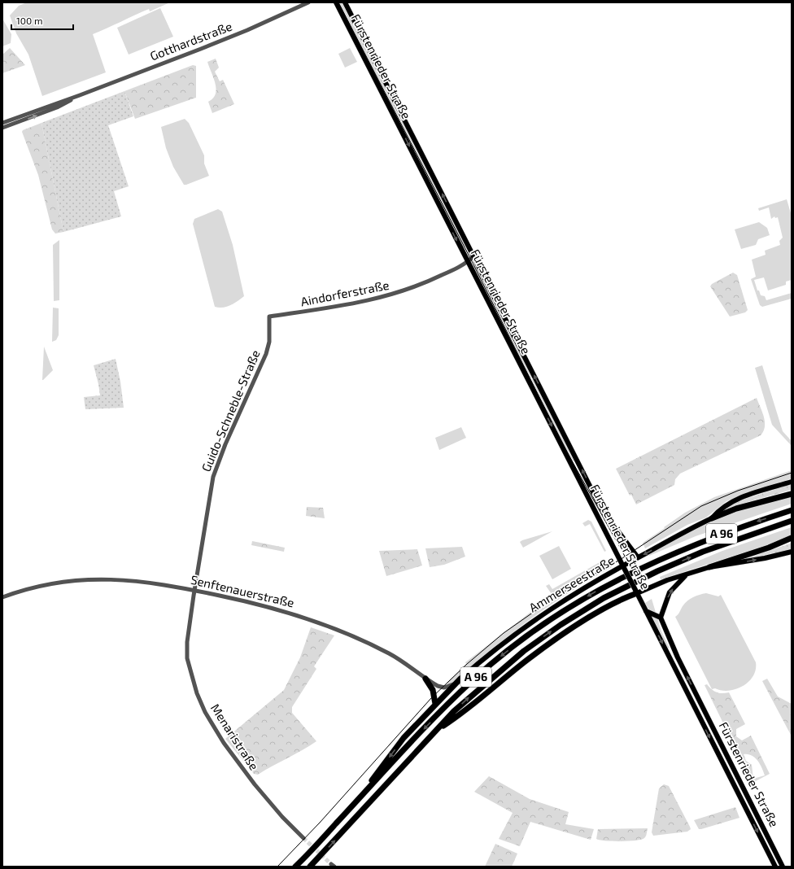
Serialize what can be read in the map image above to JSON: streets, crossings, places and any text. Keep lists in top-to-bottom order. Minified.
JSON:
{"streets":{"highway":["A 96"],"main road":["Fürstenrieder Straße","Ammerseestraße"],"street":["Gotthardstraße","Aindorferstraße","Guido-Schneble-Straße","Senftenauerstraße","Menaristraße"]},"crossings":[["Fürstenrieder Straße","Aindorferstraße"],["Fürstenrieder Straße","Ammerseestraße"],["Aindorferstraße","Guido-Schneble-Straße"],["Guido-Schneble-Straße","Senftenauerstraße"],["Guido-Schneble-Straße","Menaristraße"],["Ammerseestraße","Senftenauerstraße"],["Senftenauerstraße","Menaristraße"]],"scale_bar":"100 m"}
